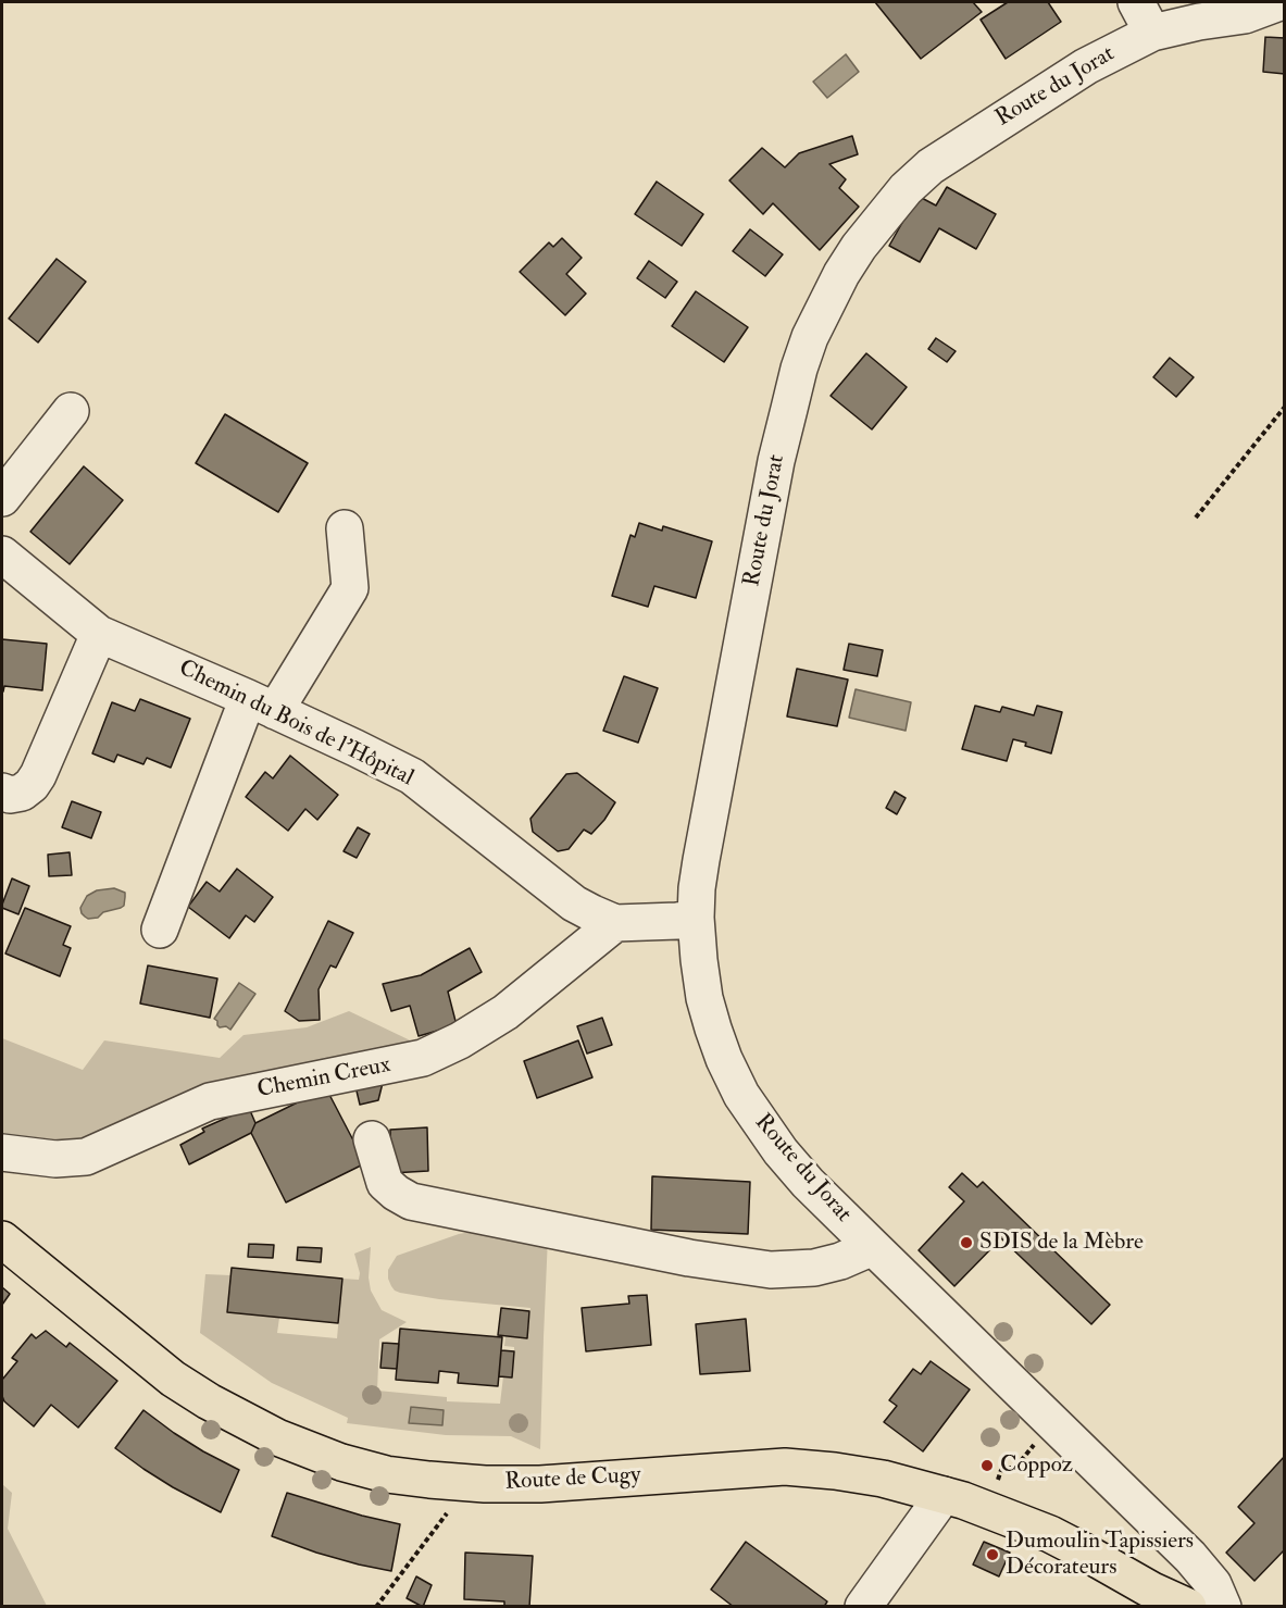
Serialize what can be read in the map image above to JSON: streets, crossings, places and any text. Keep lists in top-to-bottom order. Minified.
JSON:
{"streets":{"main road":["Route de Cugy"],"street":["Route du Jorat","Chemin du Bois de l'Hôpital","Chemin Creux"]},"crossings":[["Route du Jorat","Chemin du Bois de l'Hôpital"],["Chemin du Bois de l'Hôpital","Chemin Creux"]],"places":["SDIS de la Mèbre","Coppoz","Dumoulin Tapissiers Décorateurs"]}
